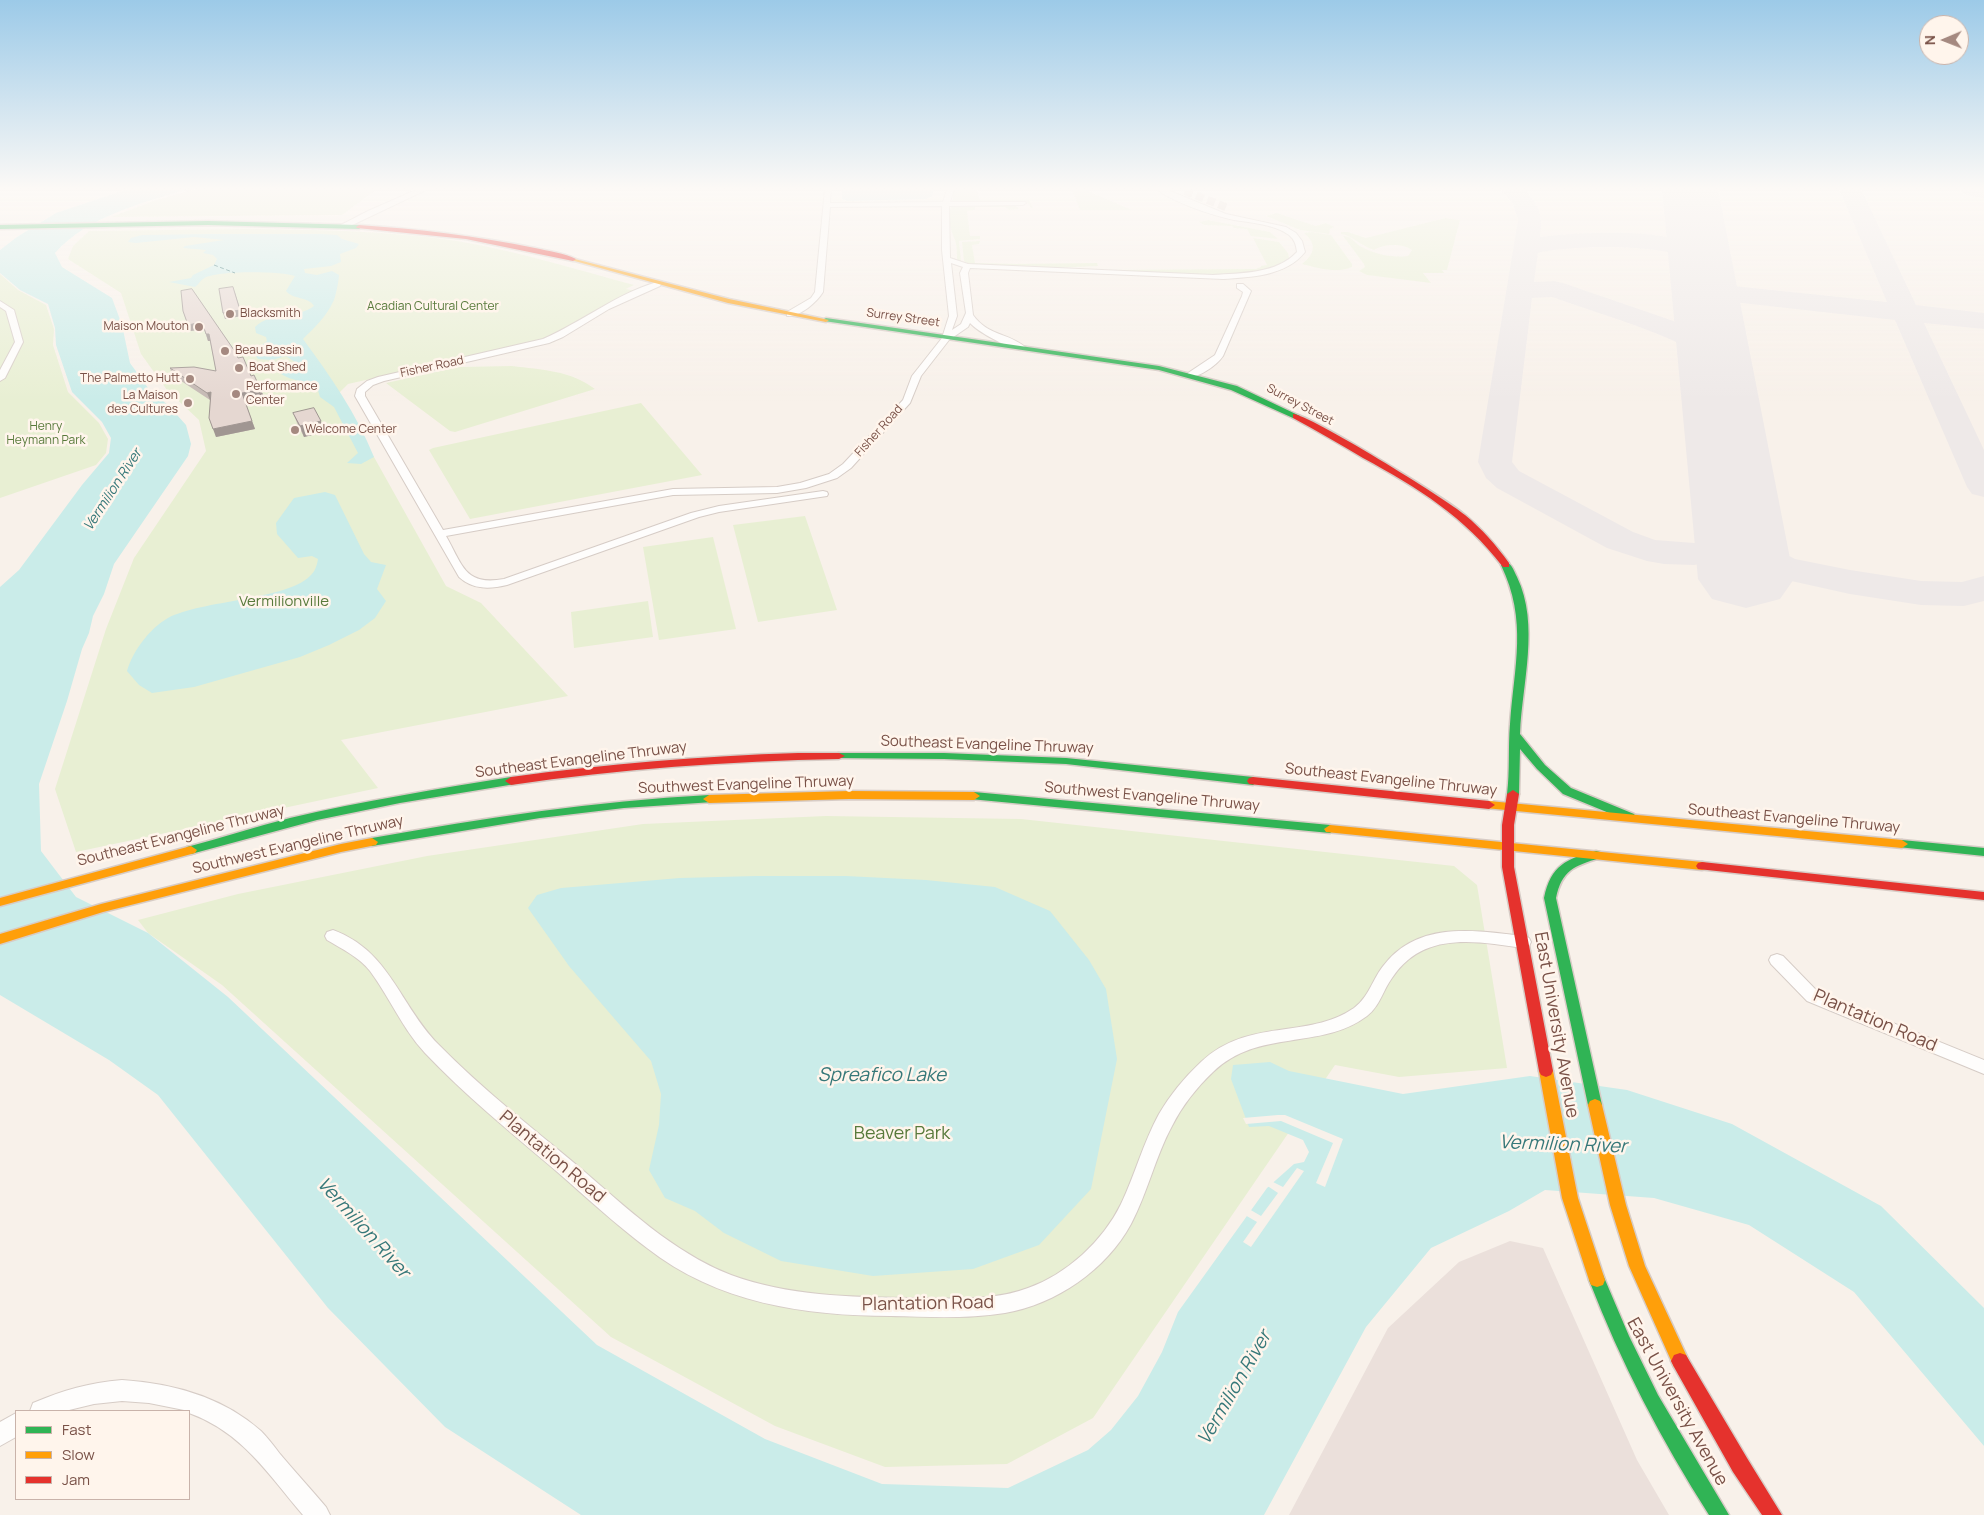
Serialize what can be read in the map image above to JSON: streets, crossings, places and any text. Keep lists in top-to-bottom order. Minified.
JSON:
{"streets":{"main road":["Surrey Street","Southeast Evangeline Thruway","Southwest Evangeline Thruway","East University Avenue"],"street":["Fisher Road","Plantation Road"]},"crossings":[["Surrey Street","Fisher Road"],["Surrey Street","Southeast Evangeline Thruway"],["Surrey Street","East University Avenue"],["Southeast Evangeline Thruway","East University Avenue"],["Southwest Evangeline Thruway","East University Avenue"],["Plantation Road","East University Avenue"]],"water":["Vermilion River","Spreafico Lake"],"parks":["Acadian Cultural Center","Henry Heymann Park","Vermilionville","Beaver Park"],"places":["Blacksmith","Maison Mouton","Beau Bassin","Boat Shed","The Palmetto Hutt","Performance Center","La Maison des Cultures","Welcome Center"],"legend":["Fast","Slow","Jam"],"north":"left"}
